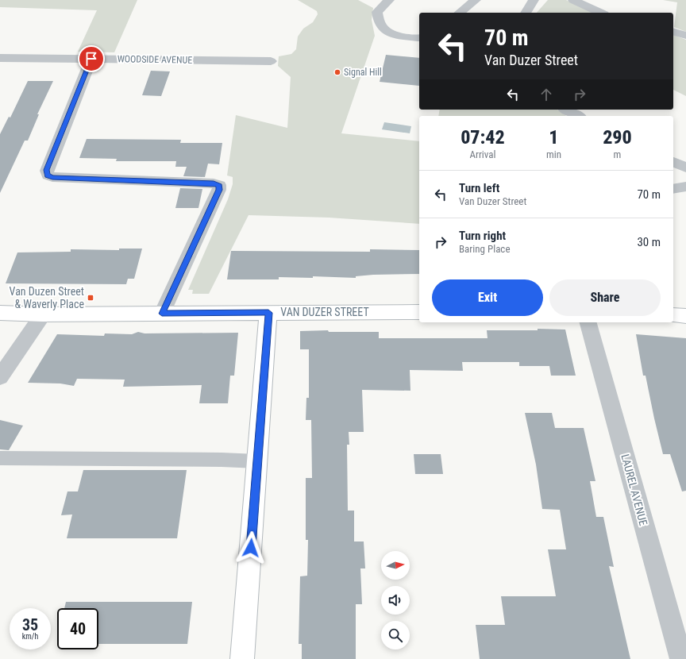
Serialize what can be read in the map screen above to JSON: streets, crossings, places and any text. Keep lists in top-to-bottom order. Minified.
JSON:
{"streets":{"main road":["VAN DUZER STREET"],"street":["WOODSIDE AVENUE","LAUREL AVENUE"]},"places":{"other":["Signal Hill"],"transit":["Van Duzen Street & Waverly Place"]},"north":"right","page":{"turn":["70 m","Van Duzer Street"],"eta":["07:42","Arrival","1","min","290","m"],"list":[{"name":"Turn left","note":"Van Duzer Street","value":"70 m"},{"name":"Turn right","note":"Baring Place","value":"30 m"}],"buttons":["Exit","Share"],"speed":"35 km/h","limit":"40"}}
